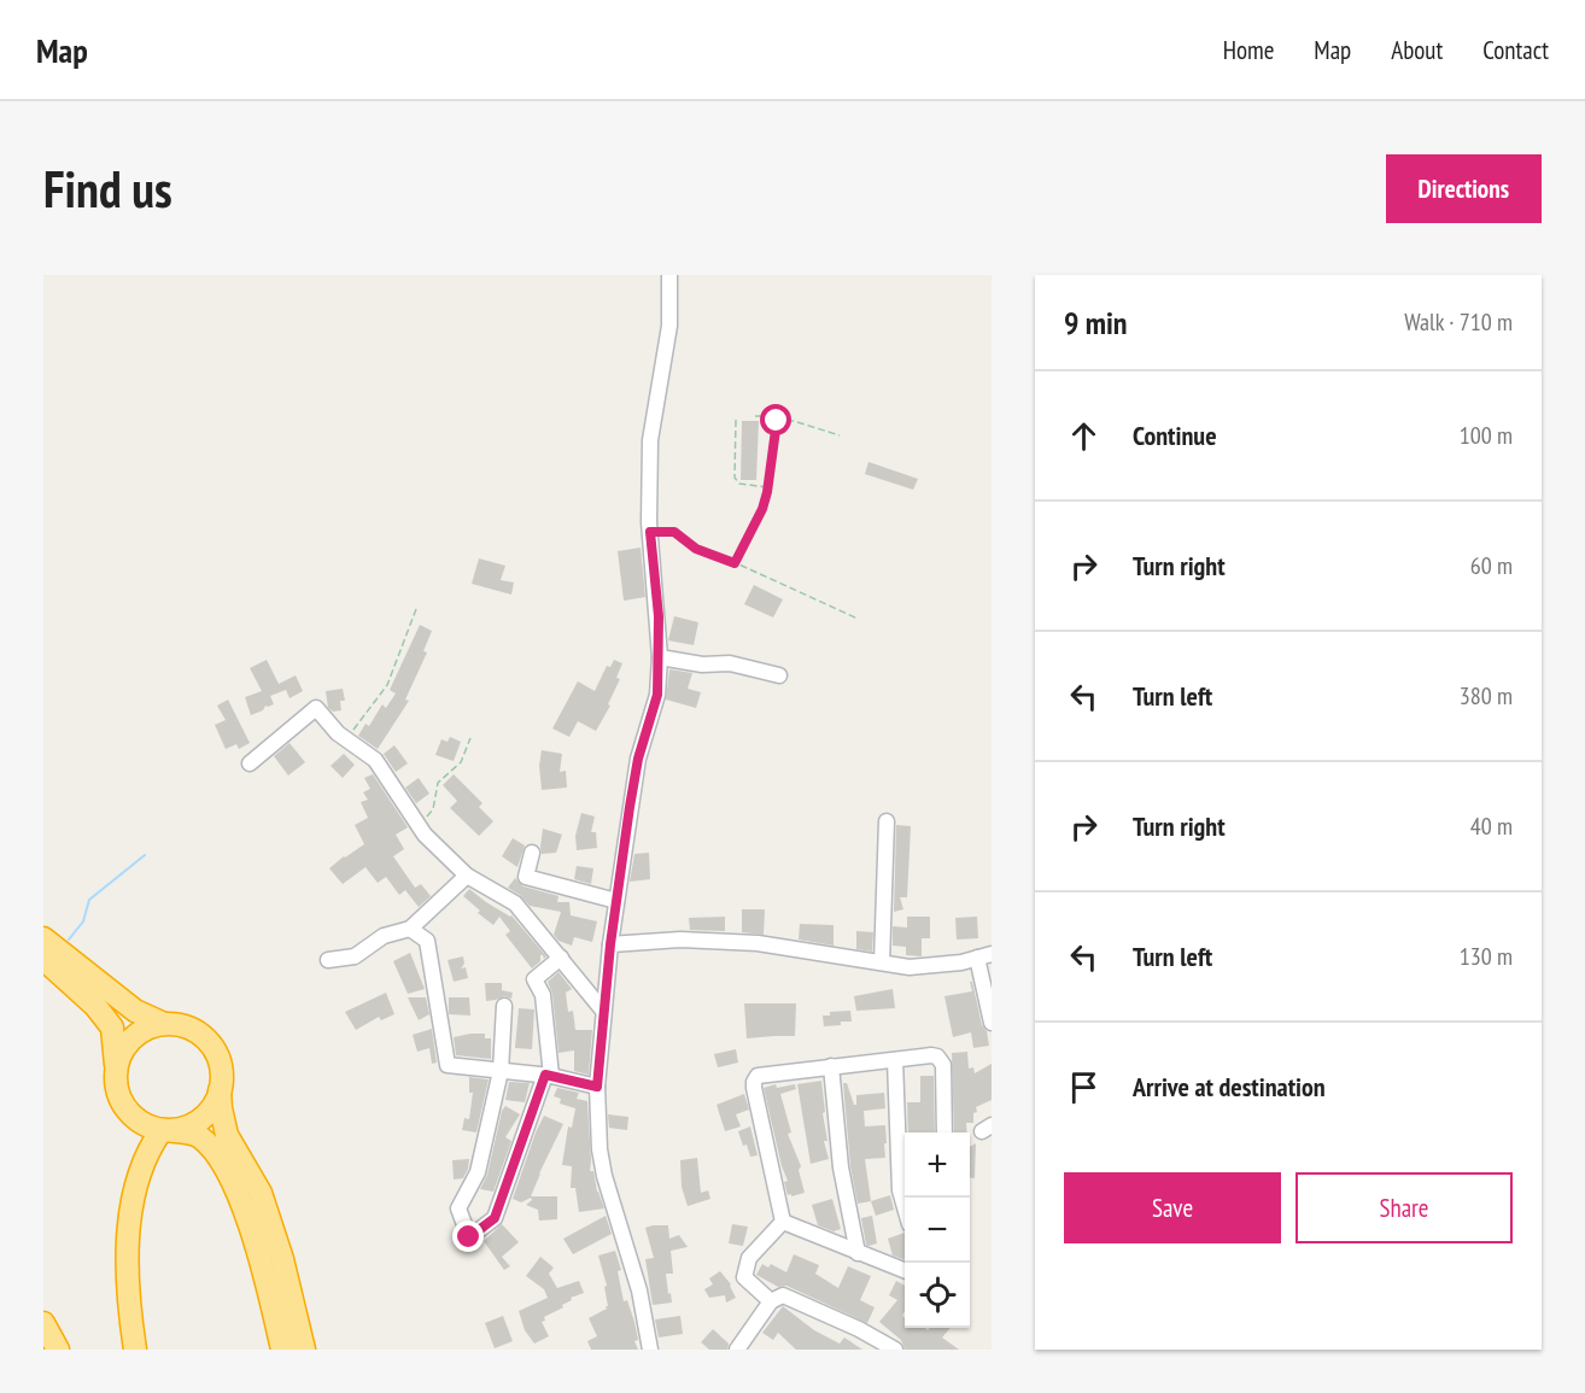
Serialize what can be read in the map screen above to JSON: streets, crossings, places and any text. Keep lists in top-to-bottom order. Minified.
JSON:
{"page":{"header":"Map","nav":["Home","Map","About","Contact"],"buttons":["Directions",["Save","Share"]],"title":"Find us","heading":["9 min","Walk · 710 m"],"list":[["Continue","100 m"],["Turn right","60 m"],["Turn left","380 m"],["Turn right","40 m"],["Turn left","130 m"],"Arrive at destination"],"map_buttons":["+","−"]}}
